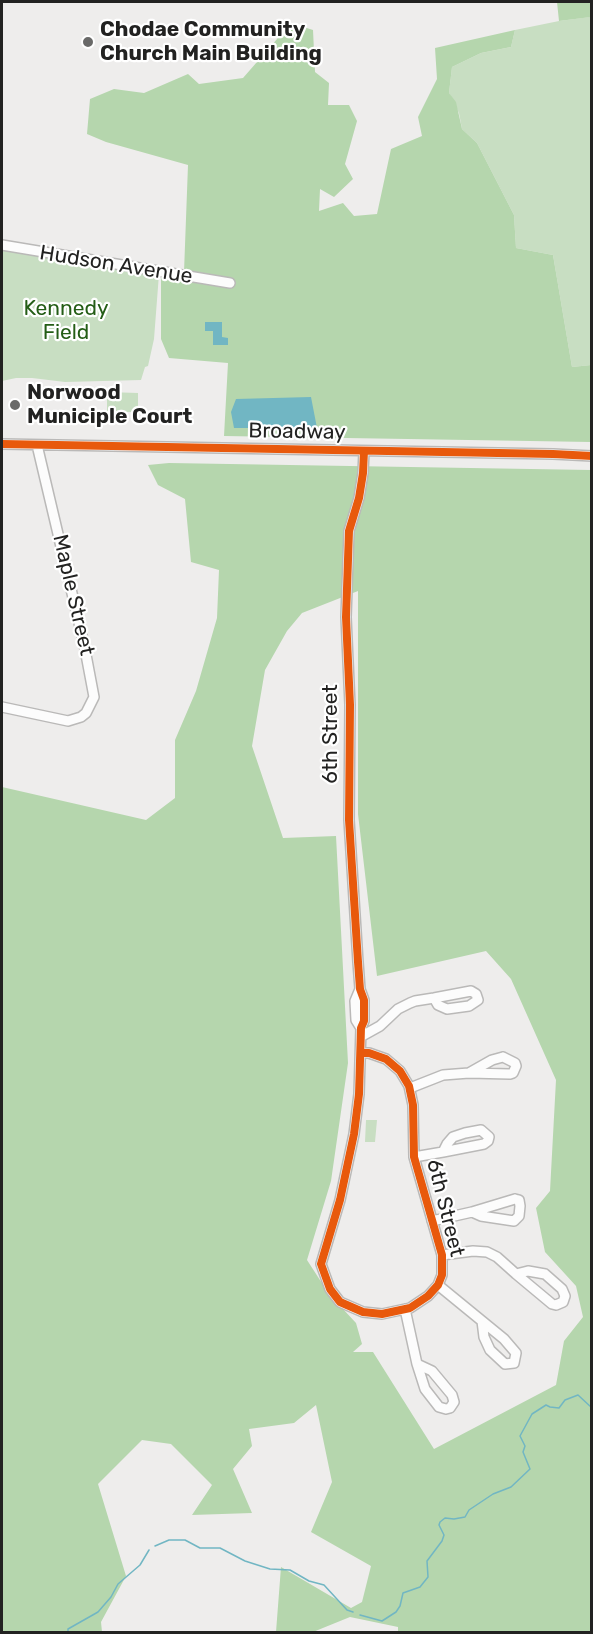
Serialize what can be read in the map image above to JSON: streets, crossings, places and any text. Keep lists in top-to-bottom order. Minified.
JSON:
{"streets":{"street":["Hudson Avenue","Broadway","Maple Street","6th Street"]},"crossings":[["Broadway","Maple Street"],["Broadway","6th Street"]],"parks":["Kennedy Field"],"places":["Chodae Community Church Main Building","Norwood Municiple Court"]}
